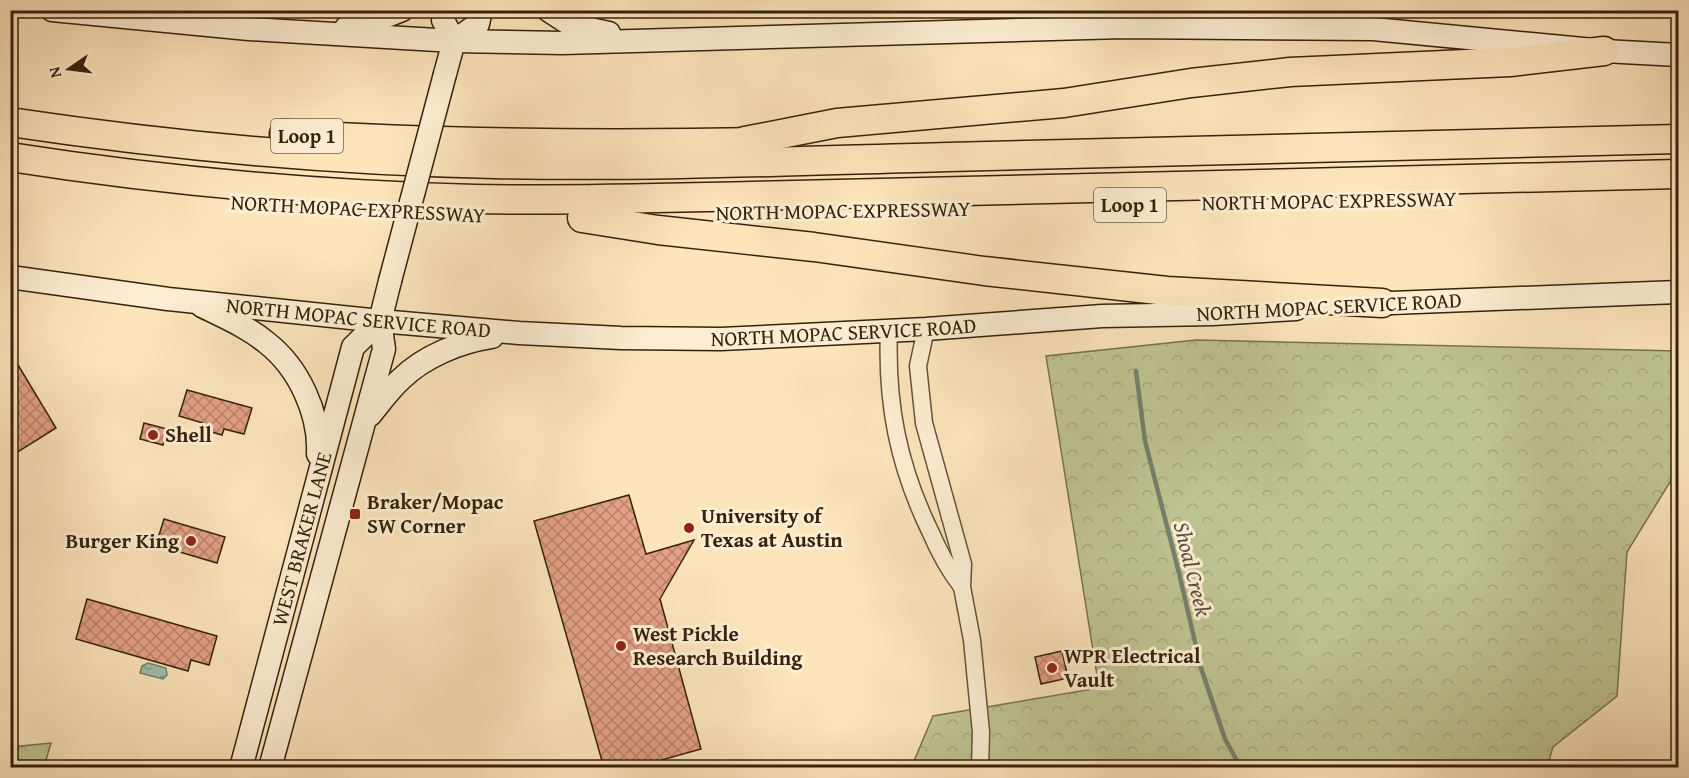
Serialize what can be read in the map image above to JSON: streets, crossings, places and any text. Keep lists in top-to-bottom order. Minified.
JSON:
{"streets":{"highway":["Loop 1","NORTH MOPAC EXPRESSWAY"],"main road":["NORTH MOPAC SERVICE ROAD","WEST BRAKER LANE"]},"crossings":[["NORTH MOPAC SERVICE ROAD","WEST BRAKER LANE"]],"water":["Shoal Creek"],"places":{"other":["Shell","University of Texas at Austin","Burger King","West Pickle Research Building","WPR Electrical Vault"],"transit":["Braker/Mopac SW Corner"]},"north":"left"}
